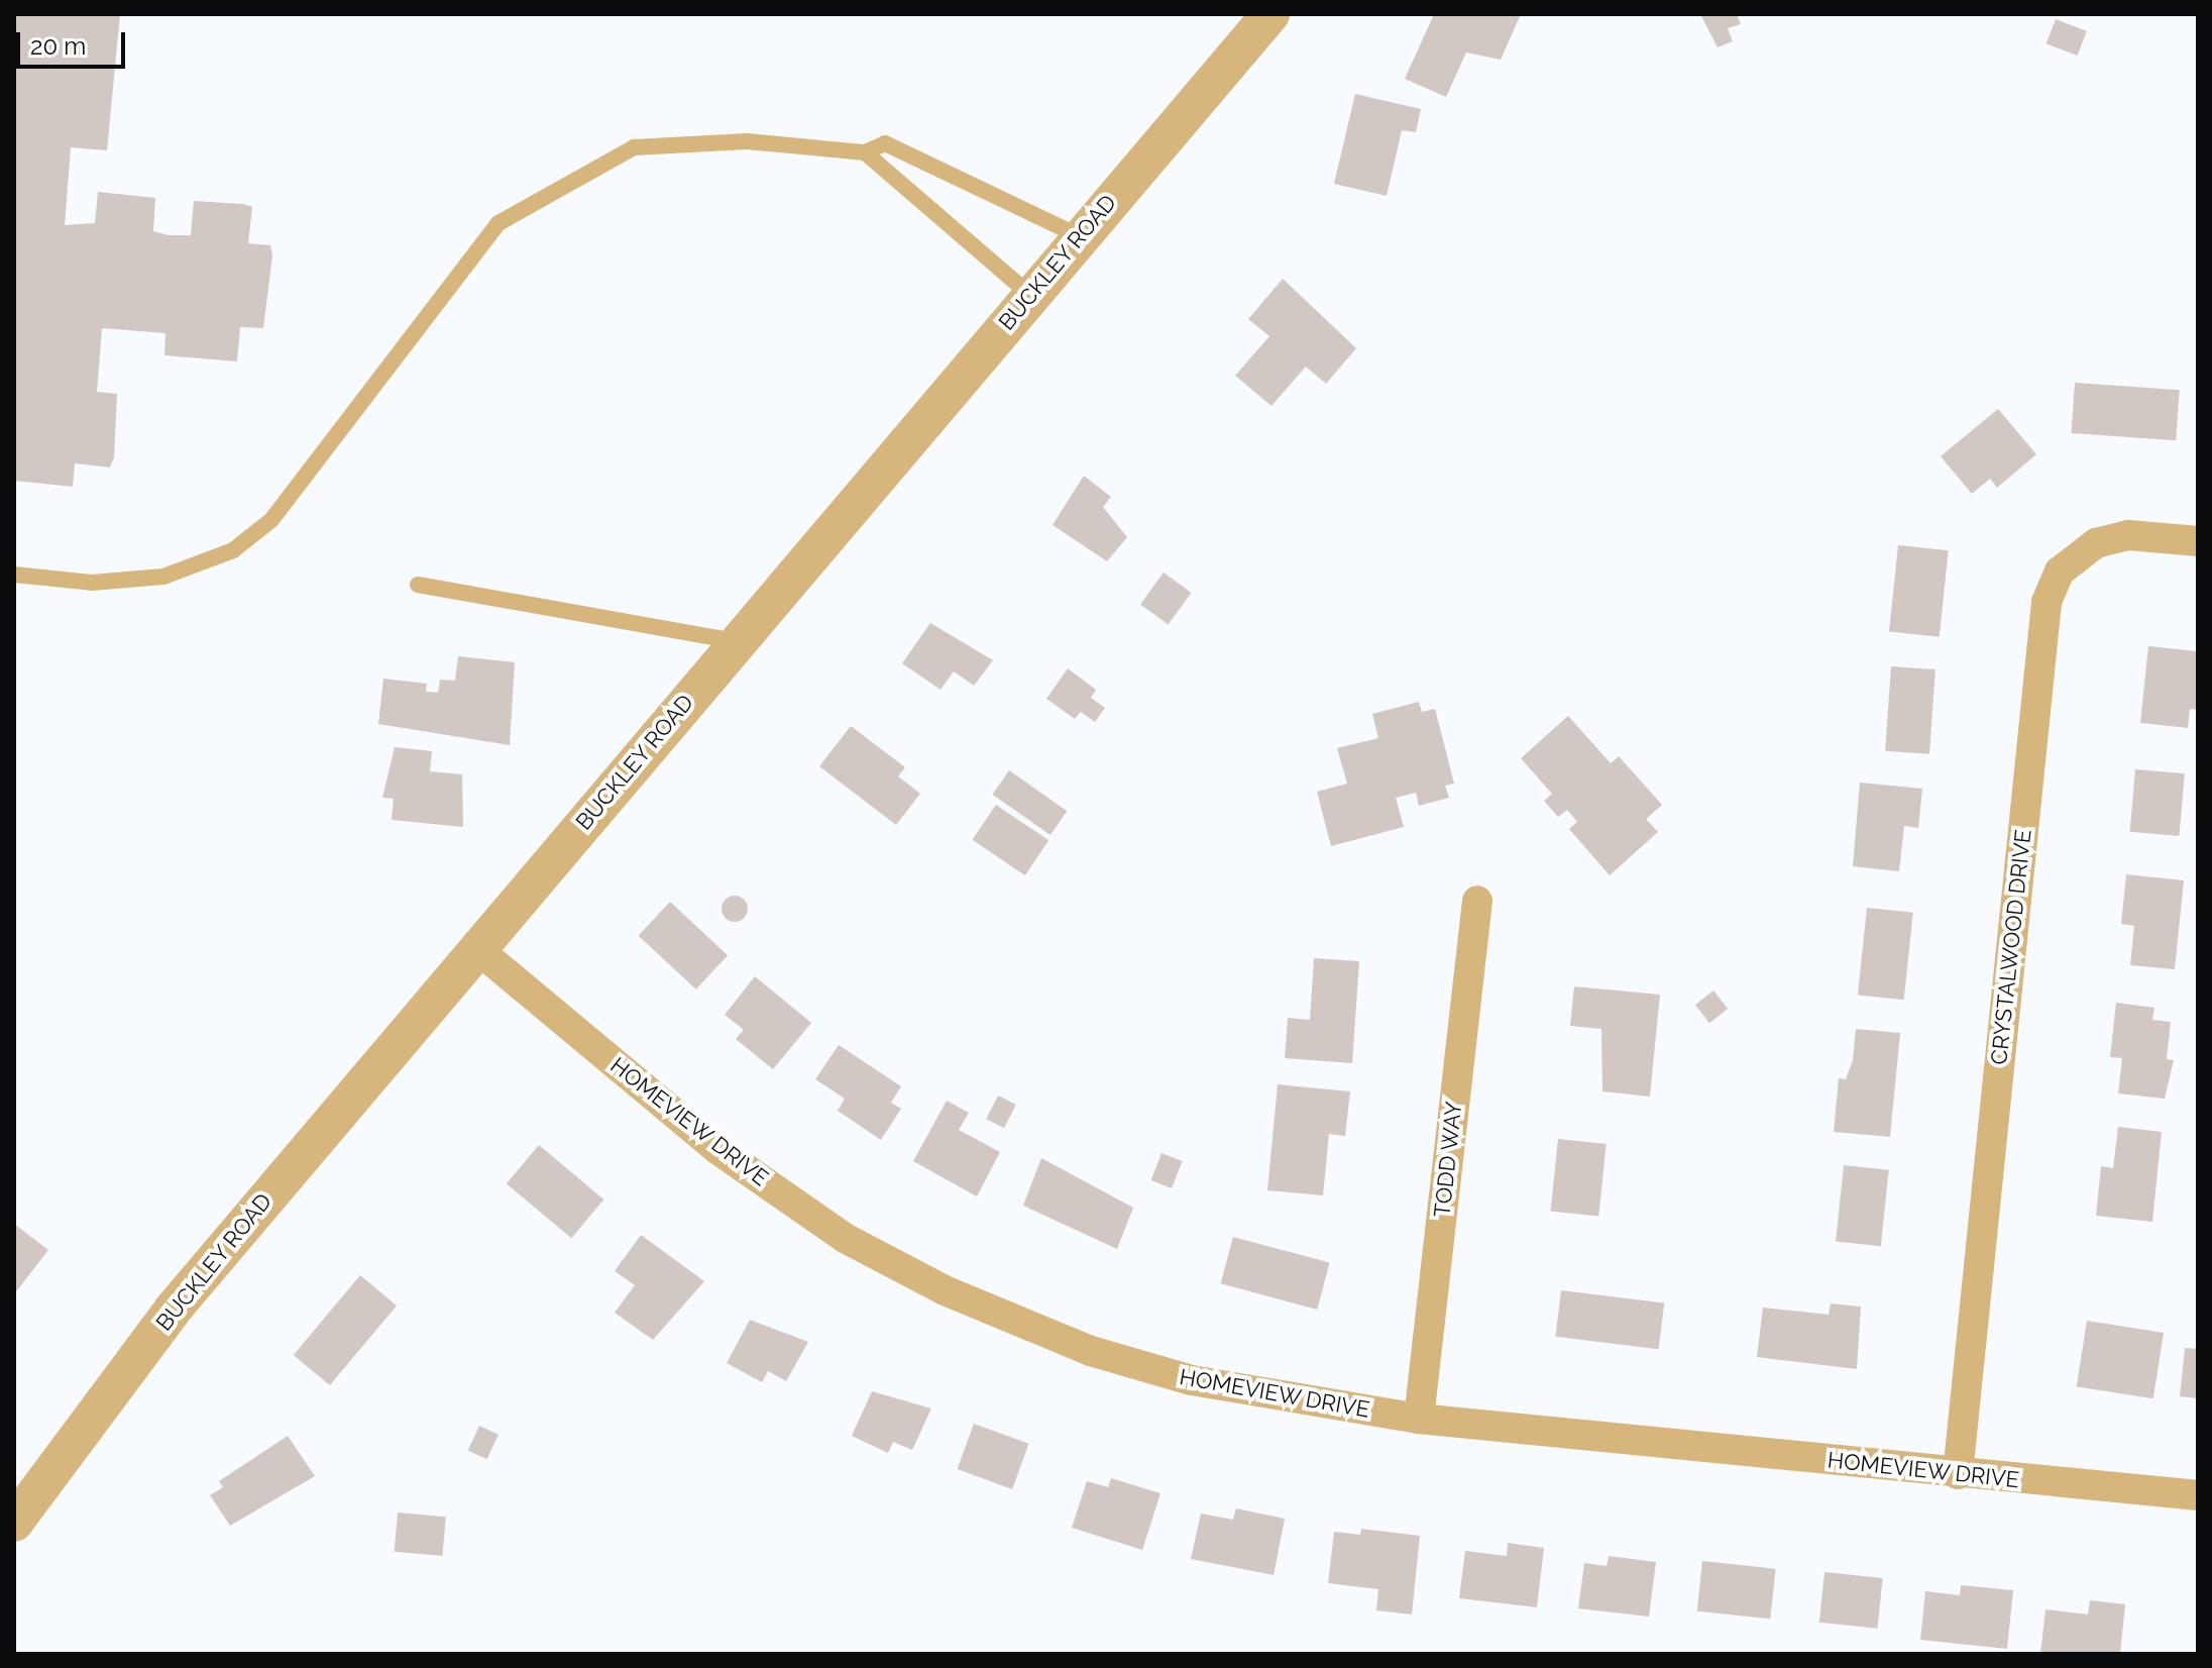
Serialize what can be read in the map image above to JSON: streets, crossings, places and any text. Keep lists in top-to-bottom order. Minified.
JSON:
{"streets":{"street":["BUCKLEY ROAD","CRYSTALWOOD DRIVE","HOMEVIEW DRIVE","TODD WAY"]},"crossings":[["BUCKLEY ROAD","HOMEVIEW DRIVE"],["CRYSTALWOOD DRIVE","HOMEVIEW DRIVE"],["HOMEVIEW DRIVE","TODD WAY"]],"scale_bar":"20 m"}
